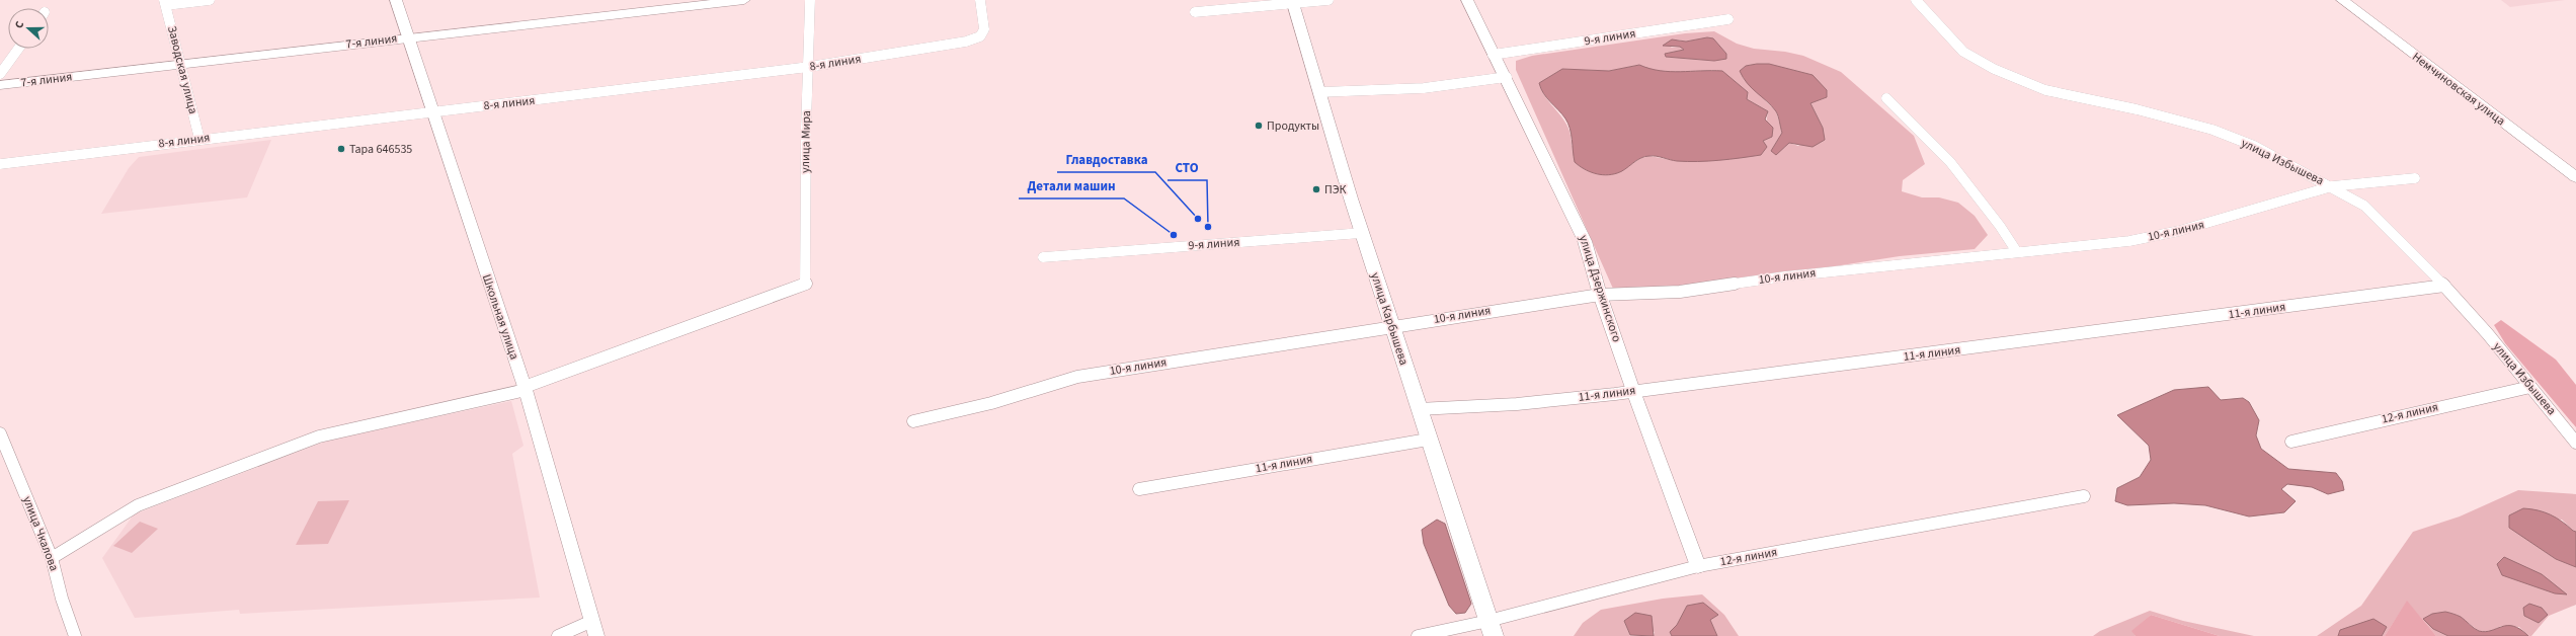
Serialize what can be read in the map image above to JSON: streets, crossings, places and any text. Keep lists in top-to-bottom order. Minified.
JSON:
{"streets":{"main road":["7-я линия","Немчиновская улица","улица Карбышева"],"street":["9-я линия","8-я линия","Заводская улица","улица Мира","улица Избышева","10-я линия","улица Дзержинского","11-я линия","Школьная улица","12-я линия","улица Чкалова"]},"crossings":[["9-я линия","улица Дзержинского"],["9-я линия","улица Карбышева"],["7-я линия","Заводская улица"],["7-я линия","Школьная улица"],["8-я линия","Заводская улица"],["8-я линия","улица Мира"],["8-я линия","Школьная улица"],["улица Мира","Школьная улица"],["улица Избышева","10-я линия"],["улица Избышева","11-я линия"],["улица Избышева","12-я линия"],["10-я линия","улица Дзержинского"],["10-я линия","улица Карбышева"],["улица Дзержинского","11-я линия"],["улица Дзержинского","12-я линия"],["11-я линия","улица Карбышева"],["улица Карбышева","12-я линия"]],"places":["Продукты","Тара 646535","ПЭК","Главдоставка","СТО","Детали машин"],"north":"left"}
